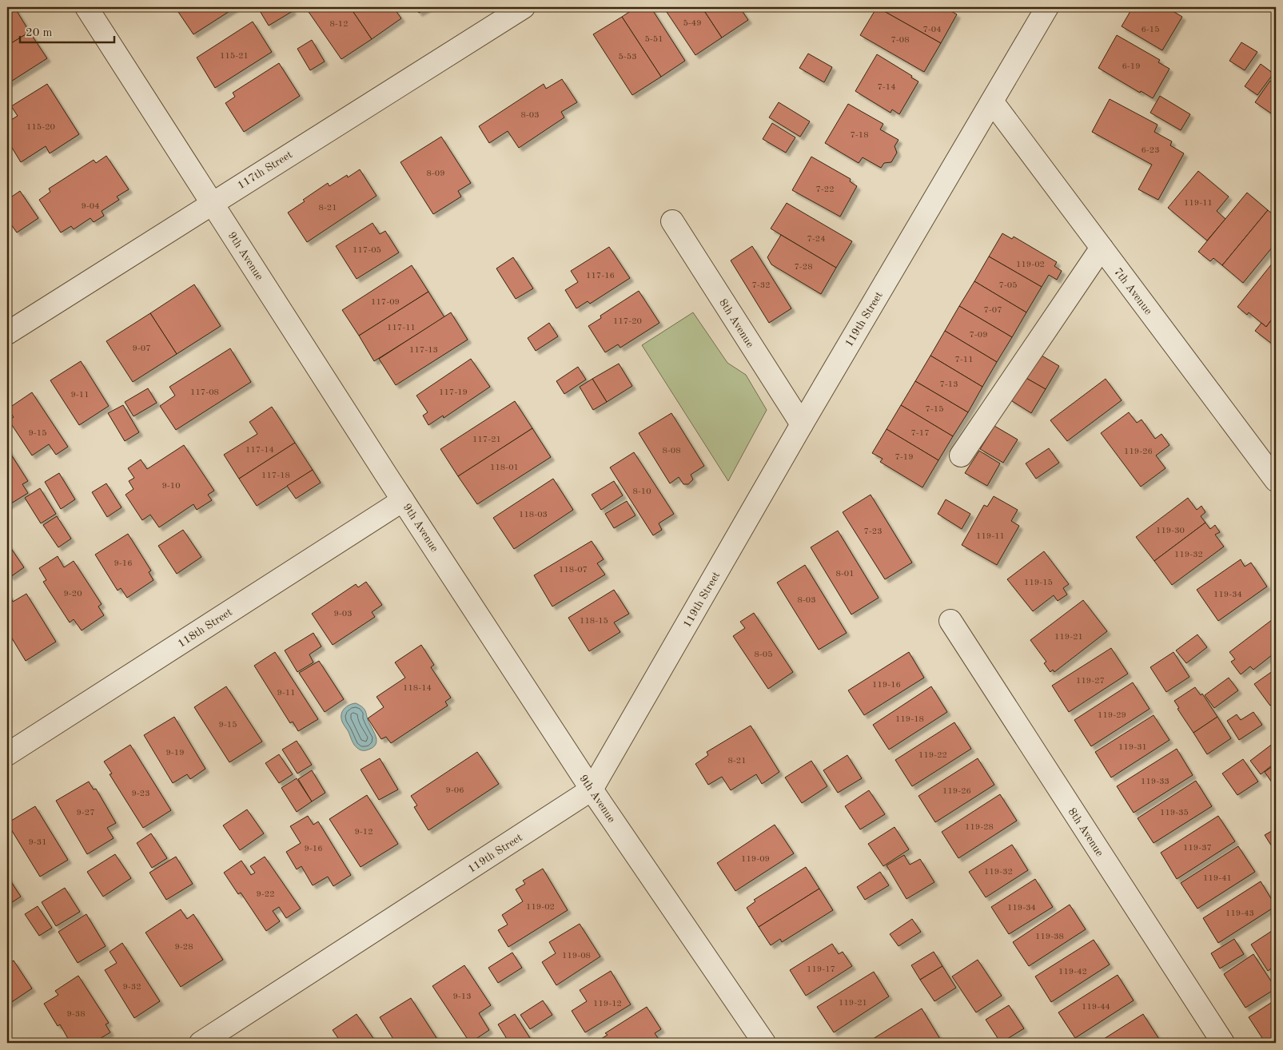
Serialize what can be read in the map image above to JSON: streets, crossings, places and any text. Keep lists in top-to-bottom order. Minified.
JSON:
{"streets":{"street":["117th Street","9th Avenue","7th Avenue","119th Street","8th Avenue","118th Street"]},"crossings":[["117th Street","9th Avenue"],["9th Avenue","119th Street"],["9th Avenue","118th Street"],["7th Avenue","119th Street"],["119th Street","8th Avenue"]],"house_numbers":["5-49","8-12","7-04","6-15","5-51","7-08","115-21","5-53","6-19","7-14","8-03","115-20","7-18","6-23","8-09","7-22","119-11","9-04","8-21","7-24","117-05","119-02","7-28","117-16","7-32","7-05","117-09","7-07","117-20","117-11","7-09","9-07","117-13","7-11","7-13","117-08","117-19","9-11","7-15","9-15","7-17","117-21","117-14","8-08","119-26","7-19","118-01","117-18","9-10","8-10","118-03","119-30","7-23","119-11","119-32","9-16","118-07","8-01","119-15","9-20","119-34","8-03","9-03","118-15","119-21","8-05","119-27","119-16","118-14","9-11","119-29","119-18","9-15","119-31","9-19","119-22","8-21","119-33","9-06","119-26","9-23","9-27","119-35","119-28","9-12","9-31","119-37","9-16","119-09","119-32","119-41","9-22","119-02","119-34","119-43","119-38","9-28","119-08","119-17","119-42","9-32","9-13","119-21","119-12","119-44","9-38"],"scale_bar":"20 m"}
